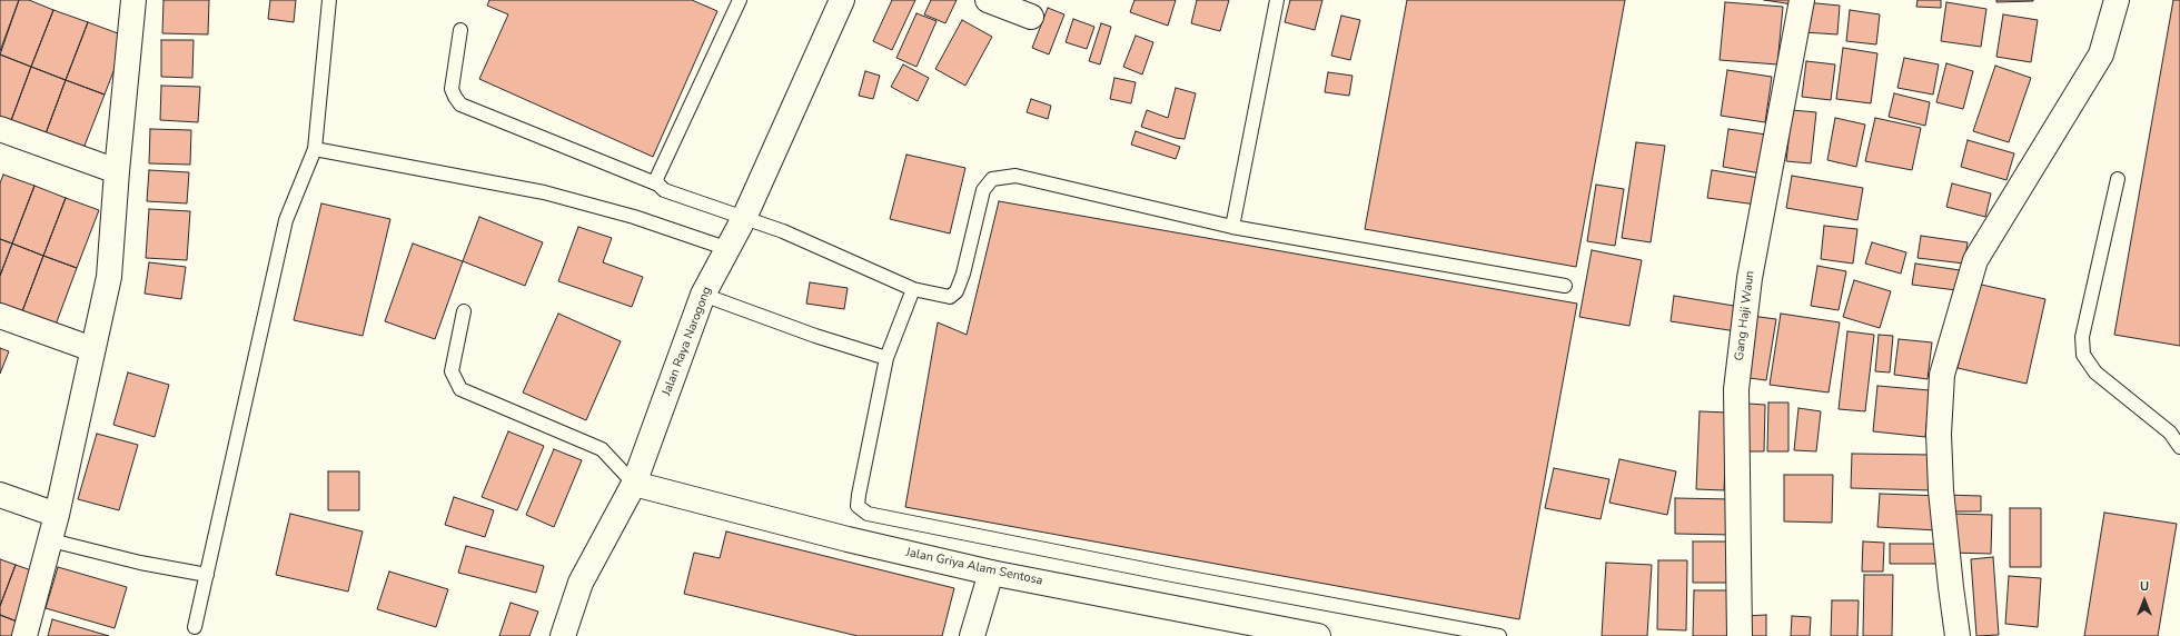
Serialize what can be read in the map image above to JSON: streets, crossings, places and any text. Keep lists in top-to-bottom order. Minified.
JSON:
{"streets":{"street":["Gang Haji Waun","Jalan Raya Narogong","Jalan Griya Alam Sentosa"]},"crossings":[["Jalan Raya Narogong","Jalan Griya Alam Sentosa"]],"north":"top"}
